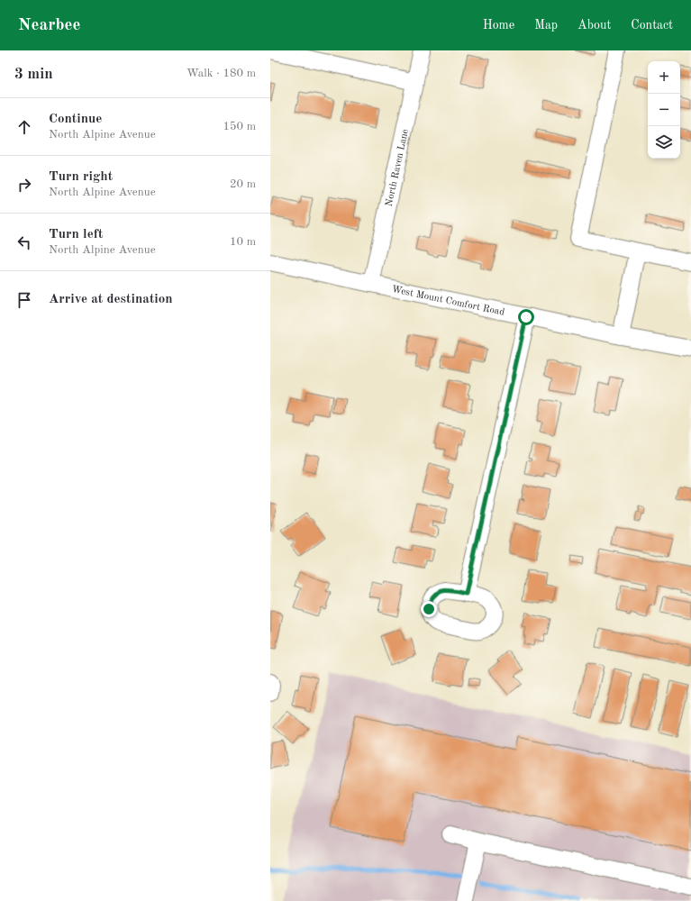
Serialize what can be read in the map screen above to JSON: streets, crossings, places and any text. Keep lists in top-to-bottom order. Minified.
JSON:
{"streets":{"street":["North Raven Lane","West Mount Comfort Road"]},"crossings":[["North Raven Lane","West Mount Comfort Road"]],"page":{"header":"Nearbee","nav":["Home","Map","About","Contact"],"heading":["3 min","Walk · 180 m"],"map_buttons":["+","−"],"list":[["Continue","North Alpine Avenue","150 m"],["Turn right","North Alpine Avenue","20 m"],["Turn left","North Alpine Avenue","10 m"],"Arrive at destination"]}}
